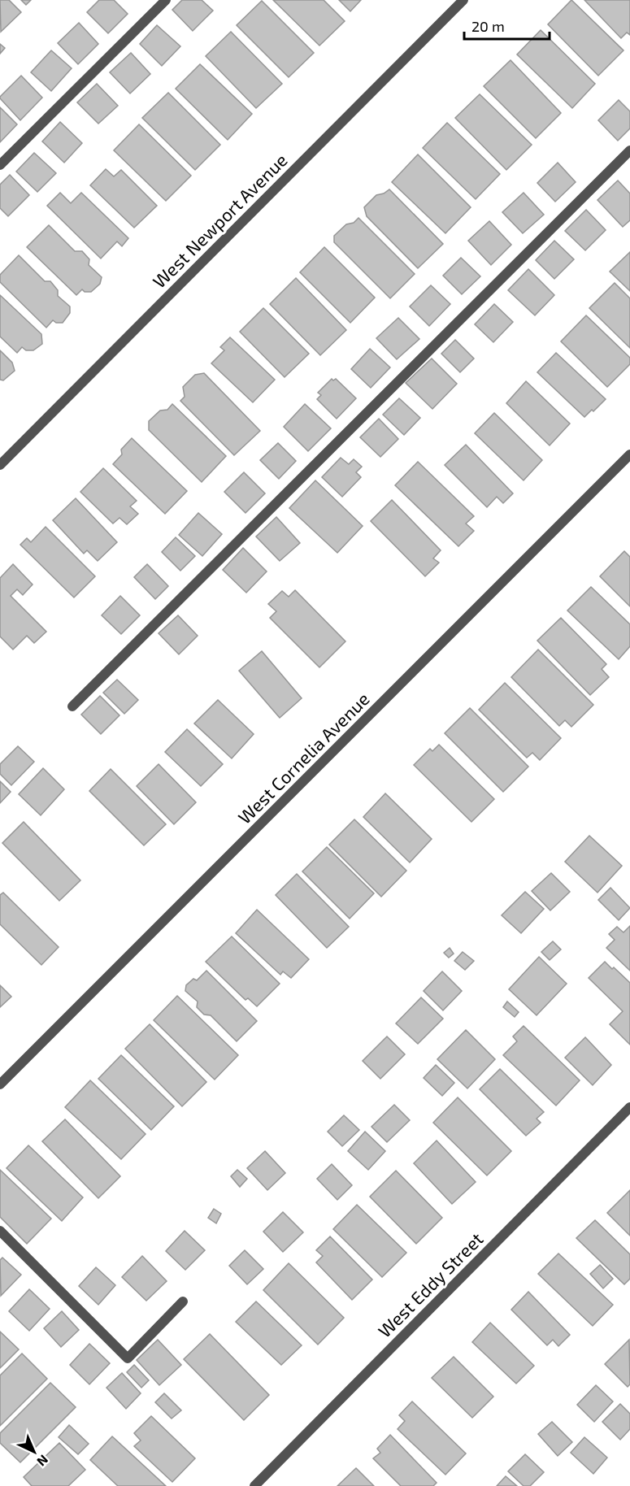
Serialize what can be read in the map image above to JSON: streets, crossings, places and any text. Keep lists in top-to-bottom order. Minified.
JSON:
{"streets":{"street":["West Newport Avenue","West Cornelia Avenue","West Eddy Street"]},"scale_bar":"20 m","north":"bottom right"}
